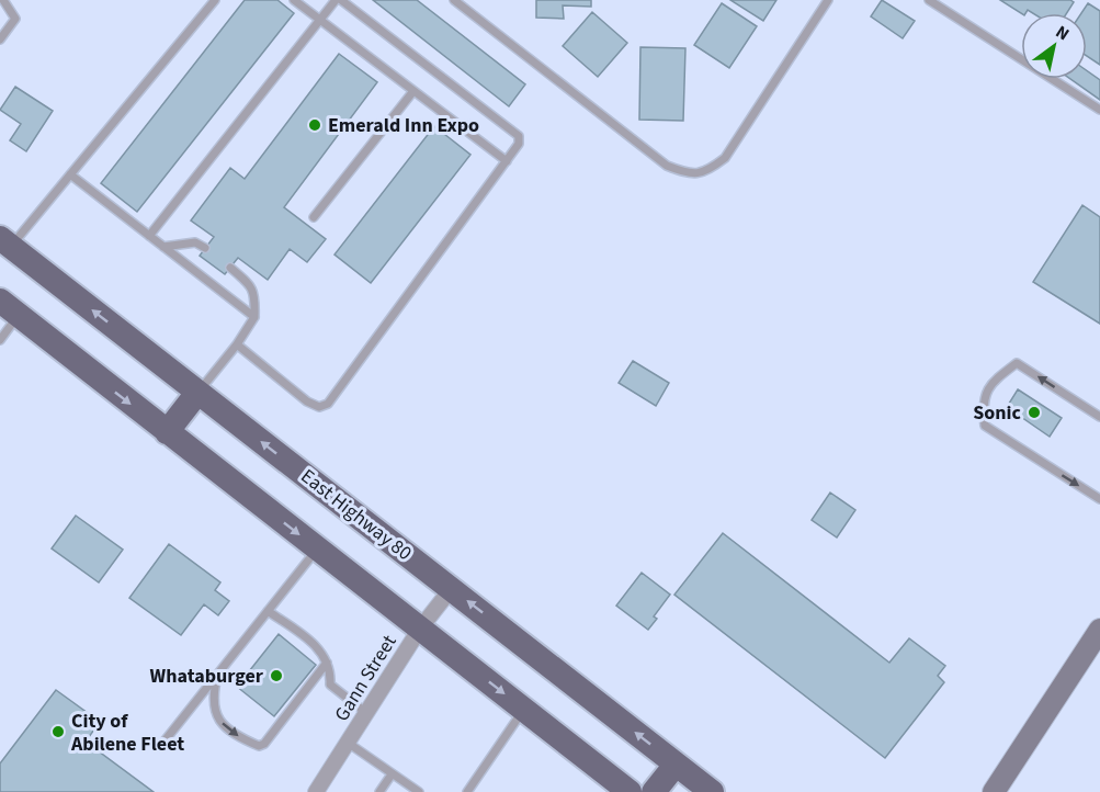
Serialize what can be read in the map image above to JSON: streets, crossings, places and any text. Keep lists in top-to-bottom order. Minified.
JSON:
{"streets":{"main road":["East Highway 80"],"street":["Gann Street"]},"crossings":[["East Highway 80","Gann Street"]],"places":["Emerald Inn Expo","Sonic","Whataburger","City of Abilene Fleet"],"north":"top right"}
